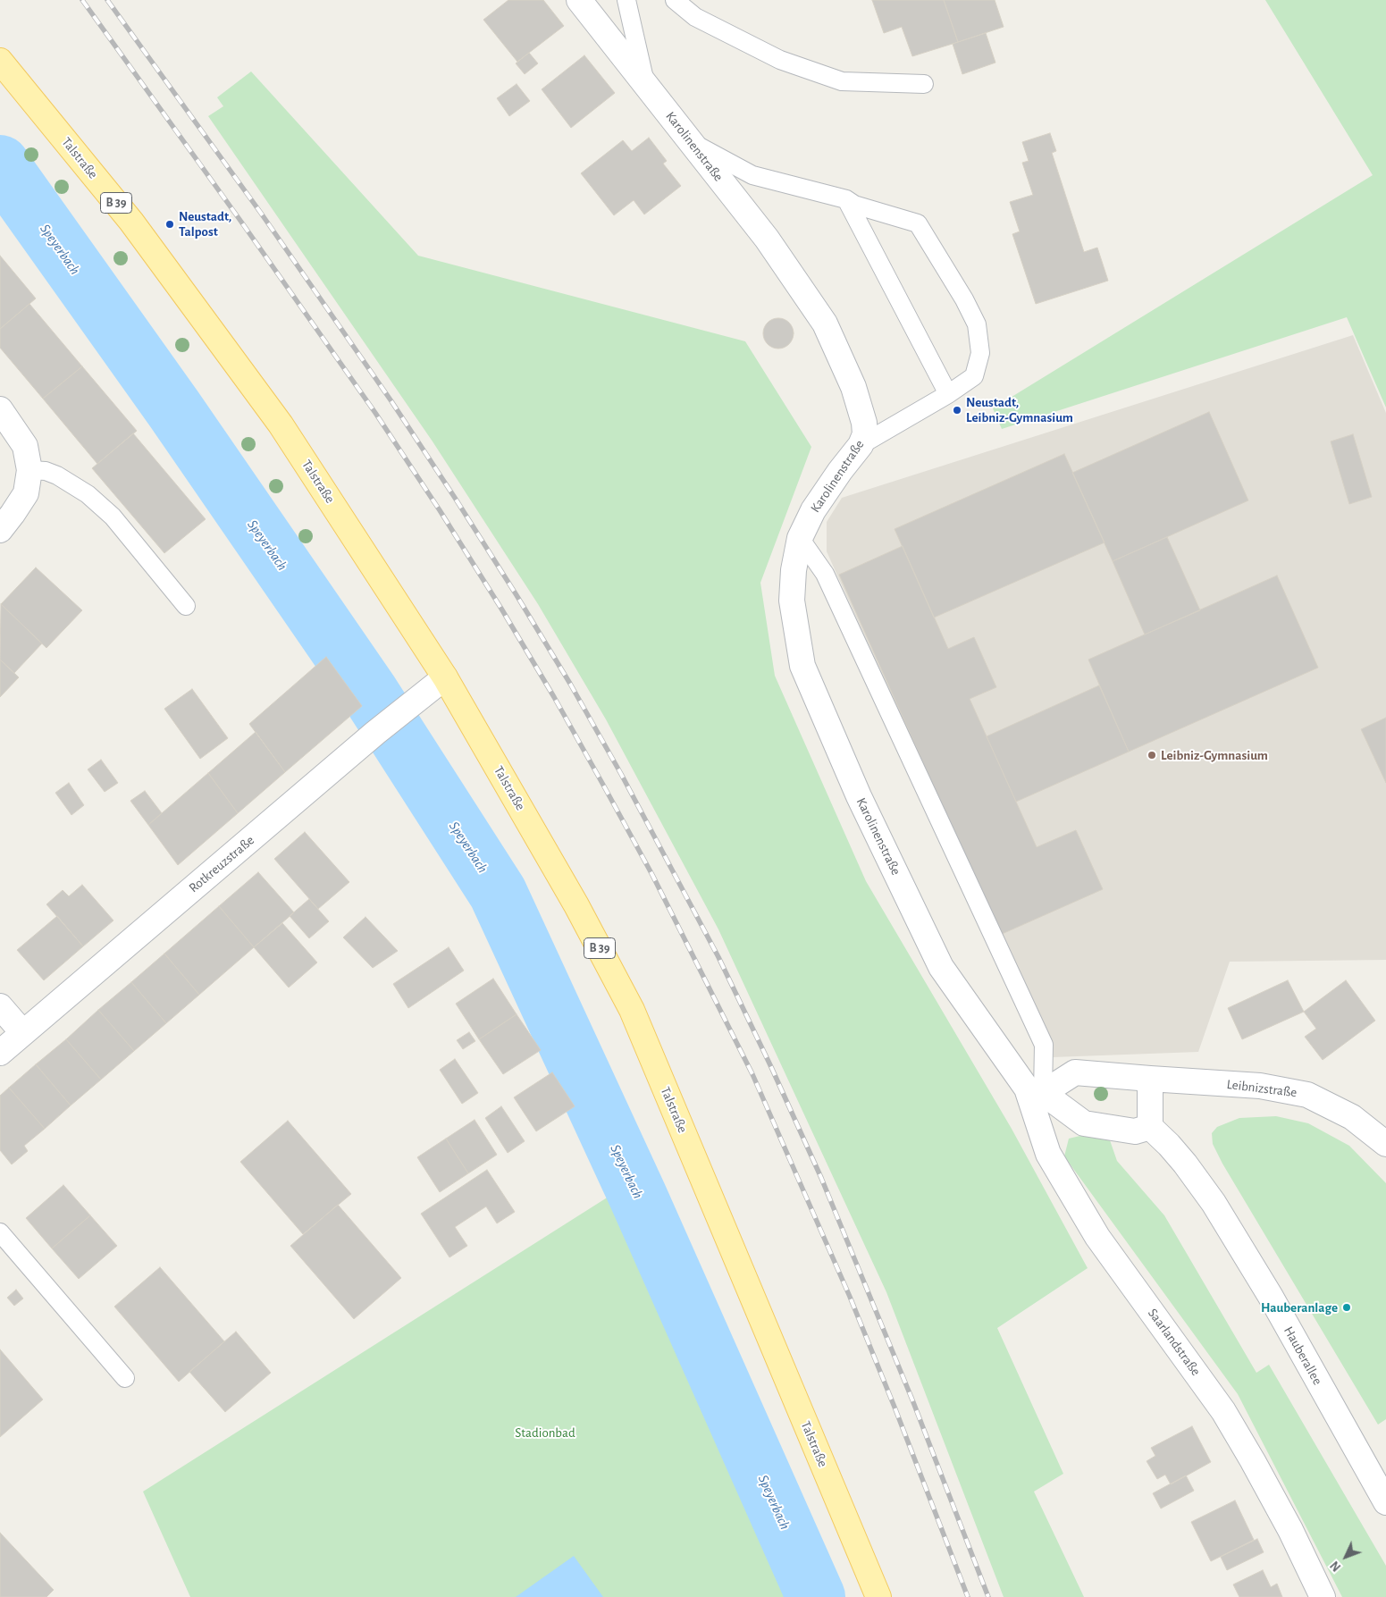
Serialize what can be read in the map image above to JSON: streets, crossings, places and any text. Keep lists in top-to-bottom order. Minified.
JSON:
{"streets":{"main road":["Talstraße","B 39"],"street":["Karolinenstraße","Rotkreuzstraße","Leibnizstraße","Saarlandstraße","Hauberallee"]},"crossings":[["Karolinenstraße","Leibnizstraße"],["Karolinenstraße","Saarlandstraße"],["Talstraße","Rotkreuzstraße"],["Leibnizstraße","Saarlandstraße"]],"water":["Speyerbach"],"parks":["Stadionbad"],"places":["Neustadt, Talpost","Neustadt, Leibniz-Gymnasium","Leibniz-Gymnasium","Hauberanlage"],"north":"bottom left"}
